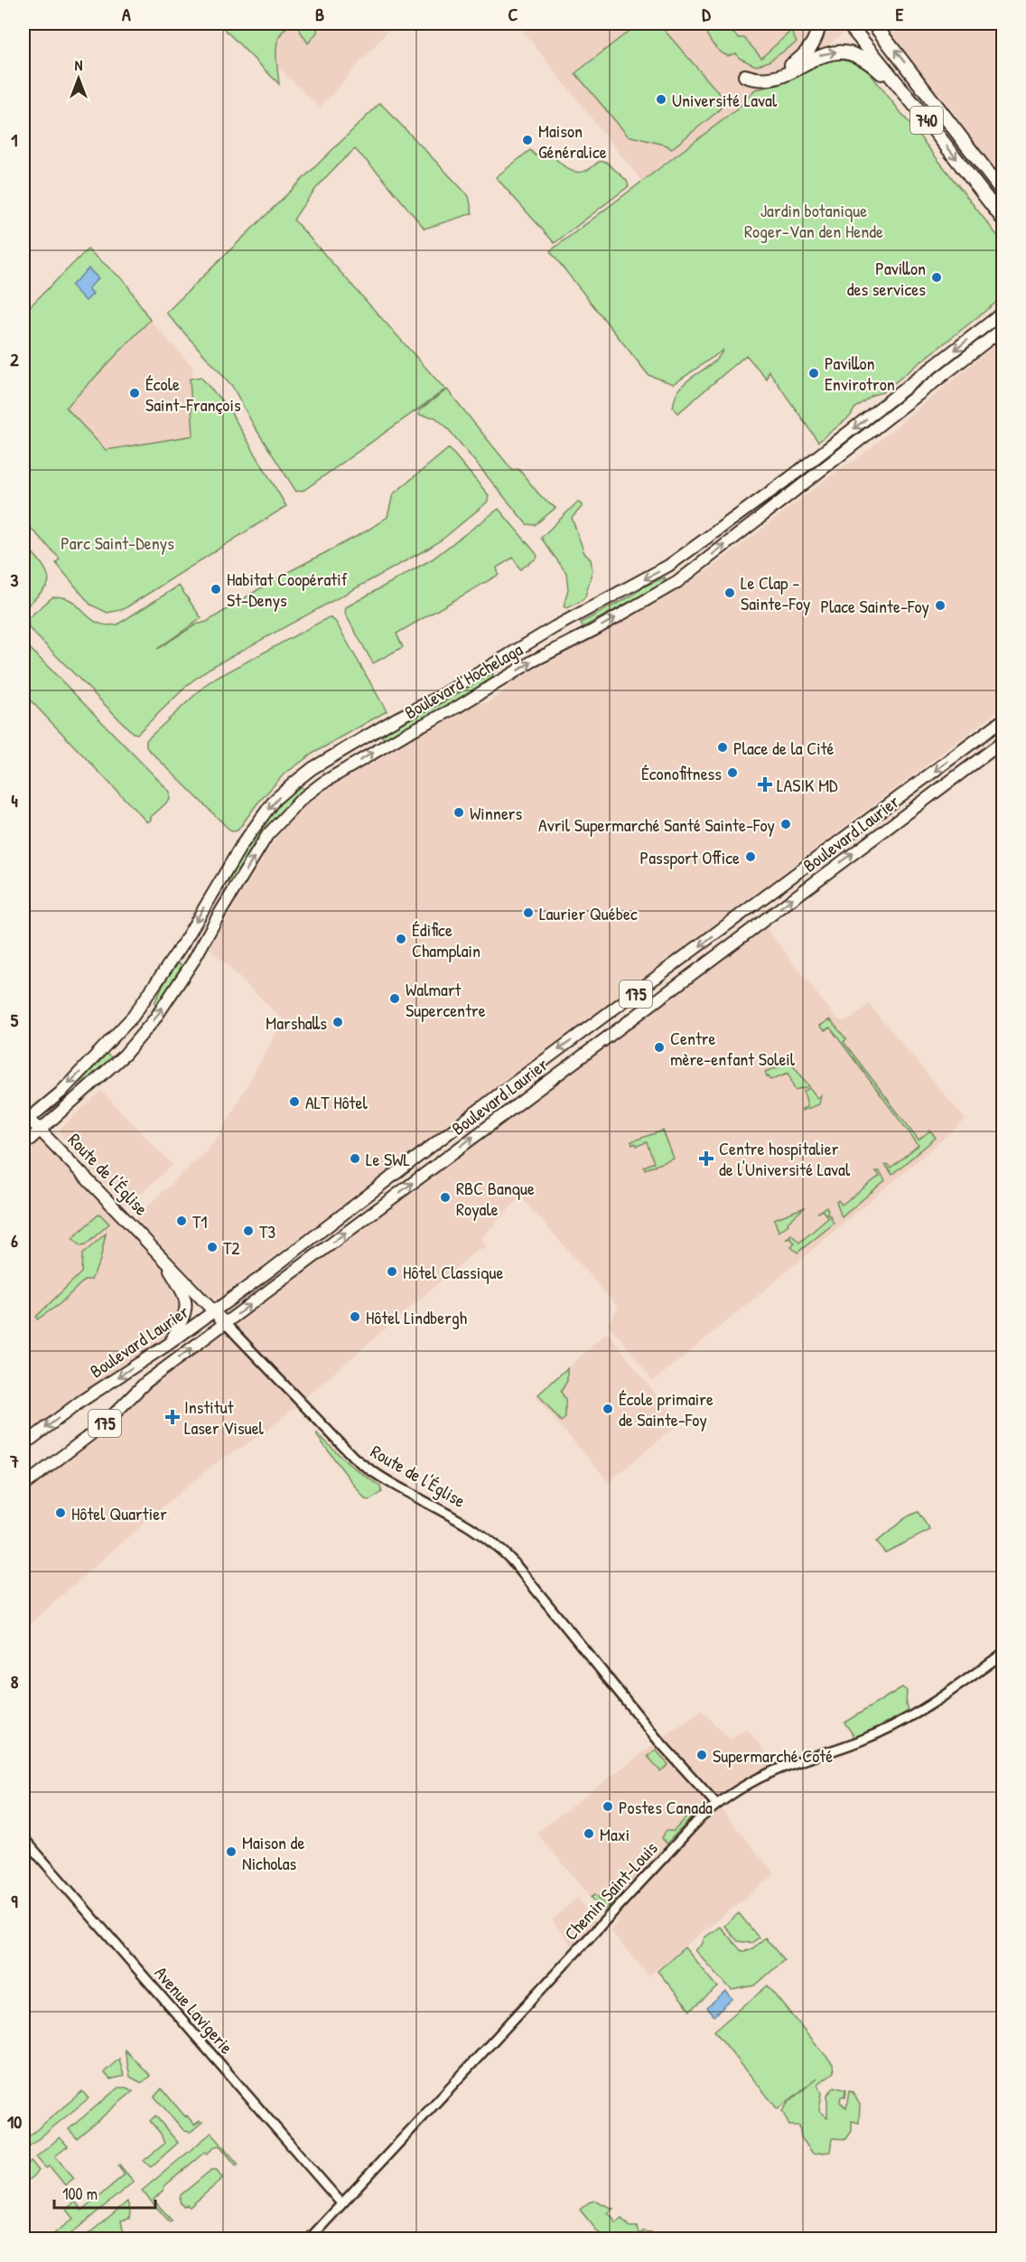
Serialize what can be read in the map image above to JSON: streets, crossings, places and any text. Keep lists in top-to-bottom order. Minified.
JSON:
{"streets":{"highway":["740"],"main road":["Boulevard Hochelaga","Boulevard Laurier","175","Route de l'Église"],"street":["Chemin Saint-Louis","Avenue Lavigerie"]},"crossings":[["Boulevard Hochelaga","Route de l'Église"],["Boulevard Laurier","Route de l'Église"],["Route de l'Église","Chemin Saint-Louis"],["Chemin Saint-Louis","Avenue Lavigerie"]],"parks":["Jardin botanique Roger-Van den Hende","Parc Saint-Denys"],"places":{"other":["Université Laval","Maison Généralice","Pavillon des services","Pavillon Envirotron","École Saint-François","Habitat Coopératif St-Denys","Le Clap - Sainte-Foy","Place Sainte-Foy","Place de la Cité","Éconofitness","Winners","Avril Supermarché Santé Sainte-Foy","Passport Office","Laurier Québec","Édifice Champlain","Walmart Supercentre","Marshalls","Centre mère-enfant Soleil","ALT Hôtel","Le SWL","RBC Banque Royale","T1","T3","T2","Hôtel Classique","Hôtel Lindbergh","École primaire de Sainte-Foy","Hôtel Quartier","Supermarché Coté","Postes Canada","Maxi","Maison de Nicholas"],"health":["LASIK MD","Centre hospitalier de l'Université Laval","Institut Laser Visuel"]},"scale_bar":"100 m","north":"top","grid":{"columns":["A","B","C","D","E"],"rows":["1","2","3","4","5","6","7","8","9","10"]}}
